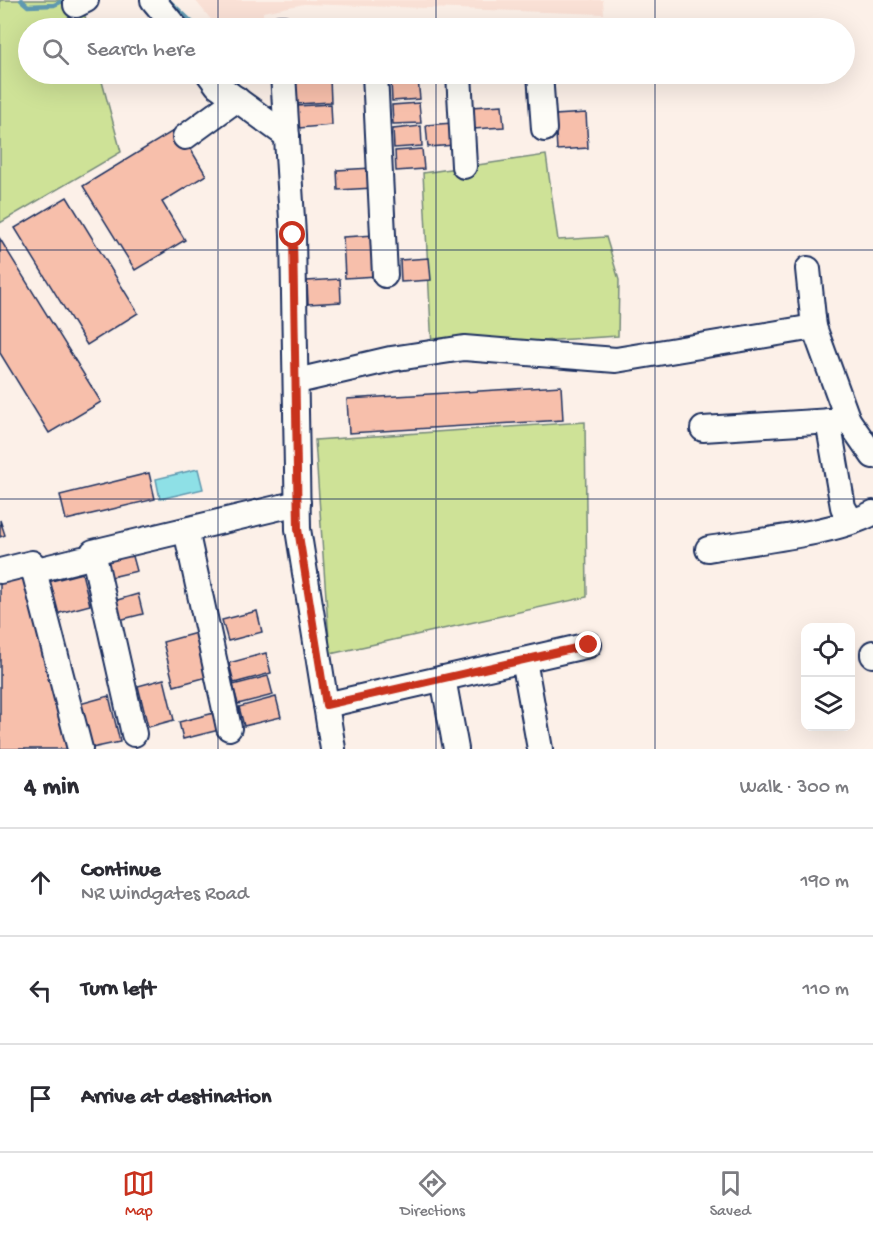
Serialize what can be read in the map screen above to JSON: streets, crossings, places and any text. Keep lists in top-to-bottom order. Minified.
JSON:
{"page":{"search":"Search here","heading":["4 min","Walk · 300 m"],"list":[["Continue","NR Windgates Road","190 m"],["Turn left","110 m"],"Arrive at destination"],"nav":["Map","Directions","Saved"]}}
